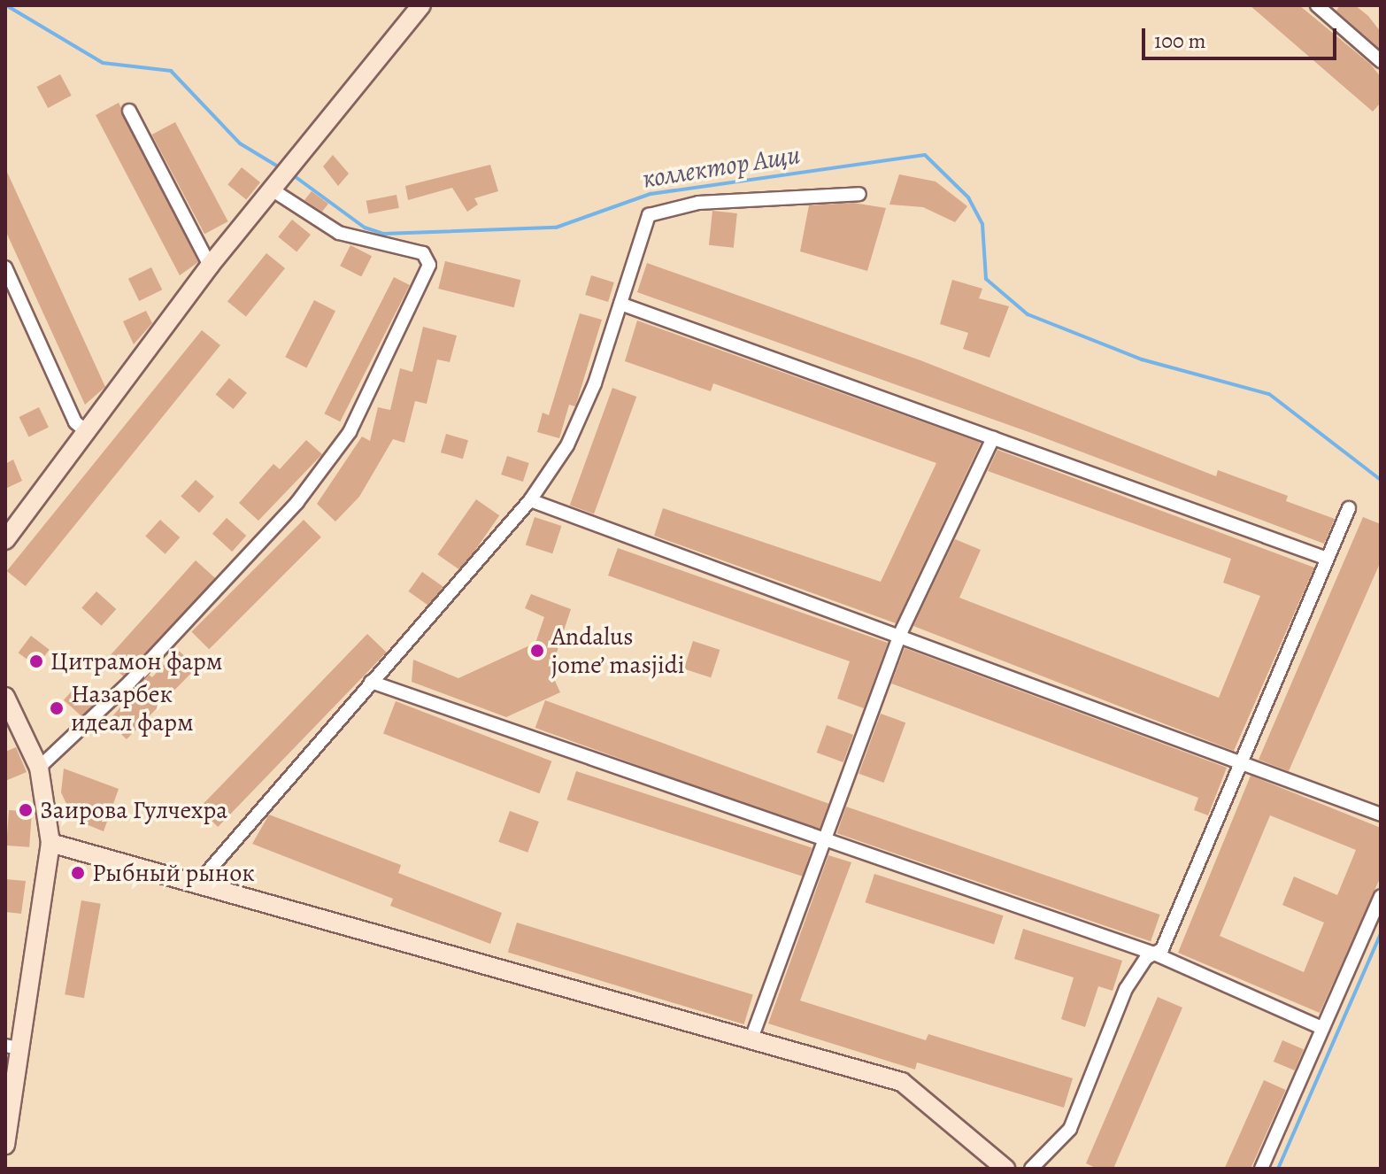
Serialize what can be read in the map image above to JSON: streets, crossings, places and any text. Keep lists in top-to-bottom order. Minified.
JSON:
{"water":["коллектор Ащи"],"places":["Andalus jome’ masjidi","Цитрамон фарм","Назарбек идеал фарм","Заирова Гулчехра","Рыбный рынок"],"scale_bar":"100 m"}
